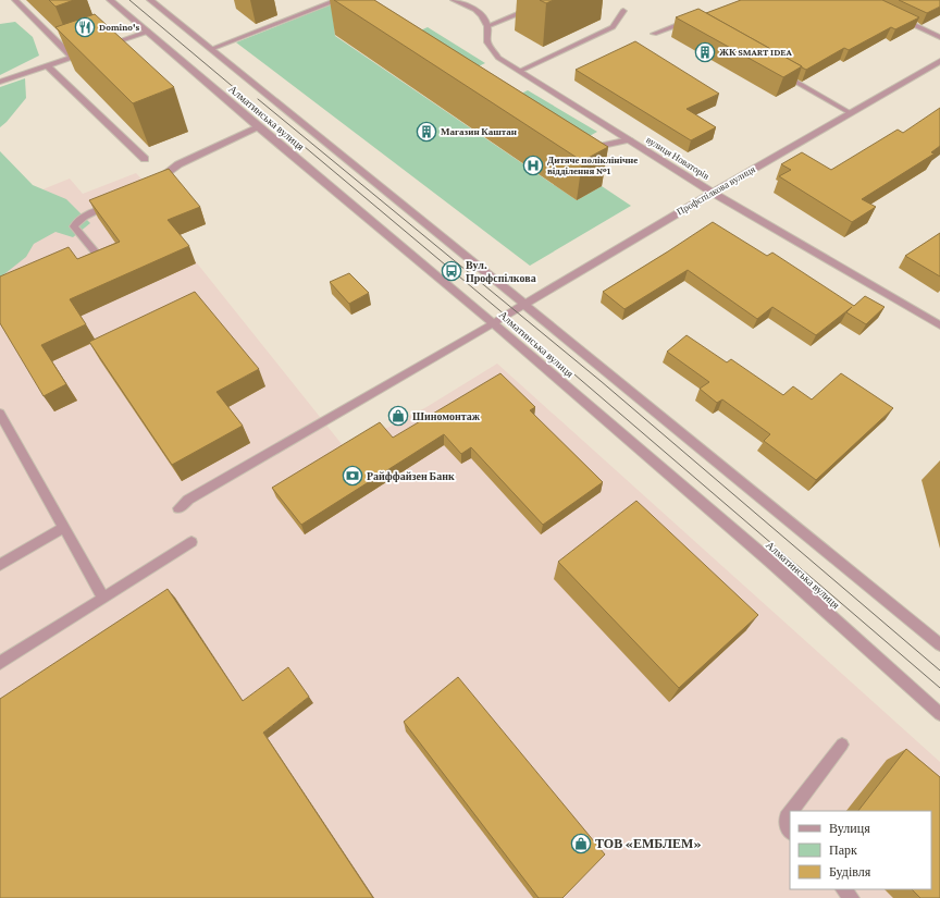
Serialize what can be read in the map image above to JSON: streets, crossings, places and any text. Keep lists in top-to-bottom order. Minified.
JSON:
{"streets":{"street":["Алматинська вулиця","вулиця Новаторів","Профспілкова вулиця"]},"crossings":[["Алматинська вулиця","Профспілкова вулиця"],["вулиця Новаторів","Профспілкова вулиця"]],"places":{"restaurant":["Domino's"],"building":["ЖК SMART IDEA","Магазин Каштан"],"hospital":["Дитяче поліклінічне відділення №1"],"bus stop":["Вул. Профспілкова"],"shop":["Шиномонтаж","ТОВ «ЕМБЛЕМ»"],"bank":["Райффайзен Банк"]},"legend":["Вулиця","Парк","Будівля"]}
